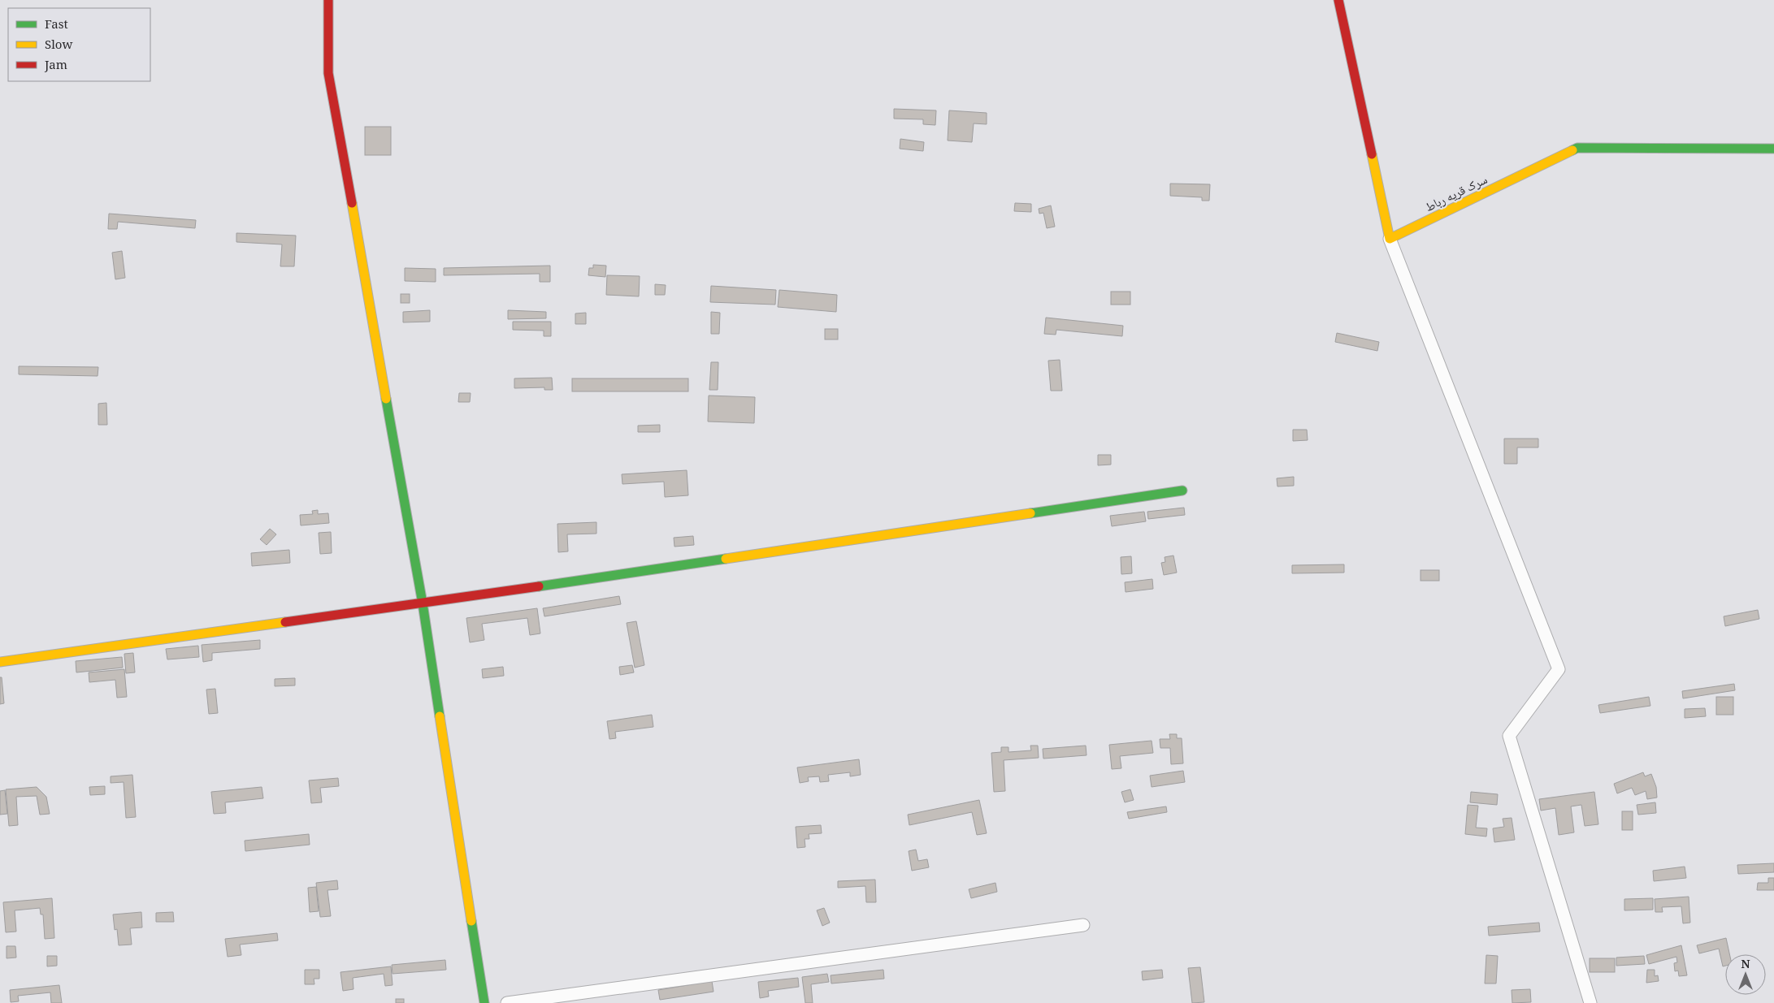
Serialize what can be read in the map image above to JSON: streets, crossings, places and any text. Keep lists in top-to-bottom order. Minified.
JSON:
{"streets":{"street":["سرک قریه رباط"]},"legend":["Fast","Slow","Jam"],"north":"top"}
